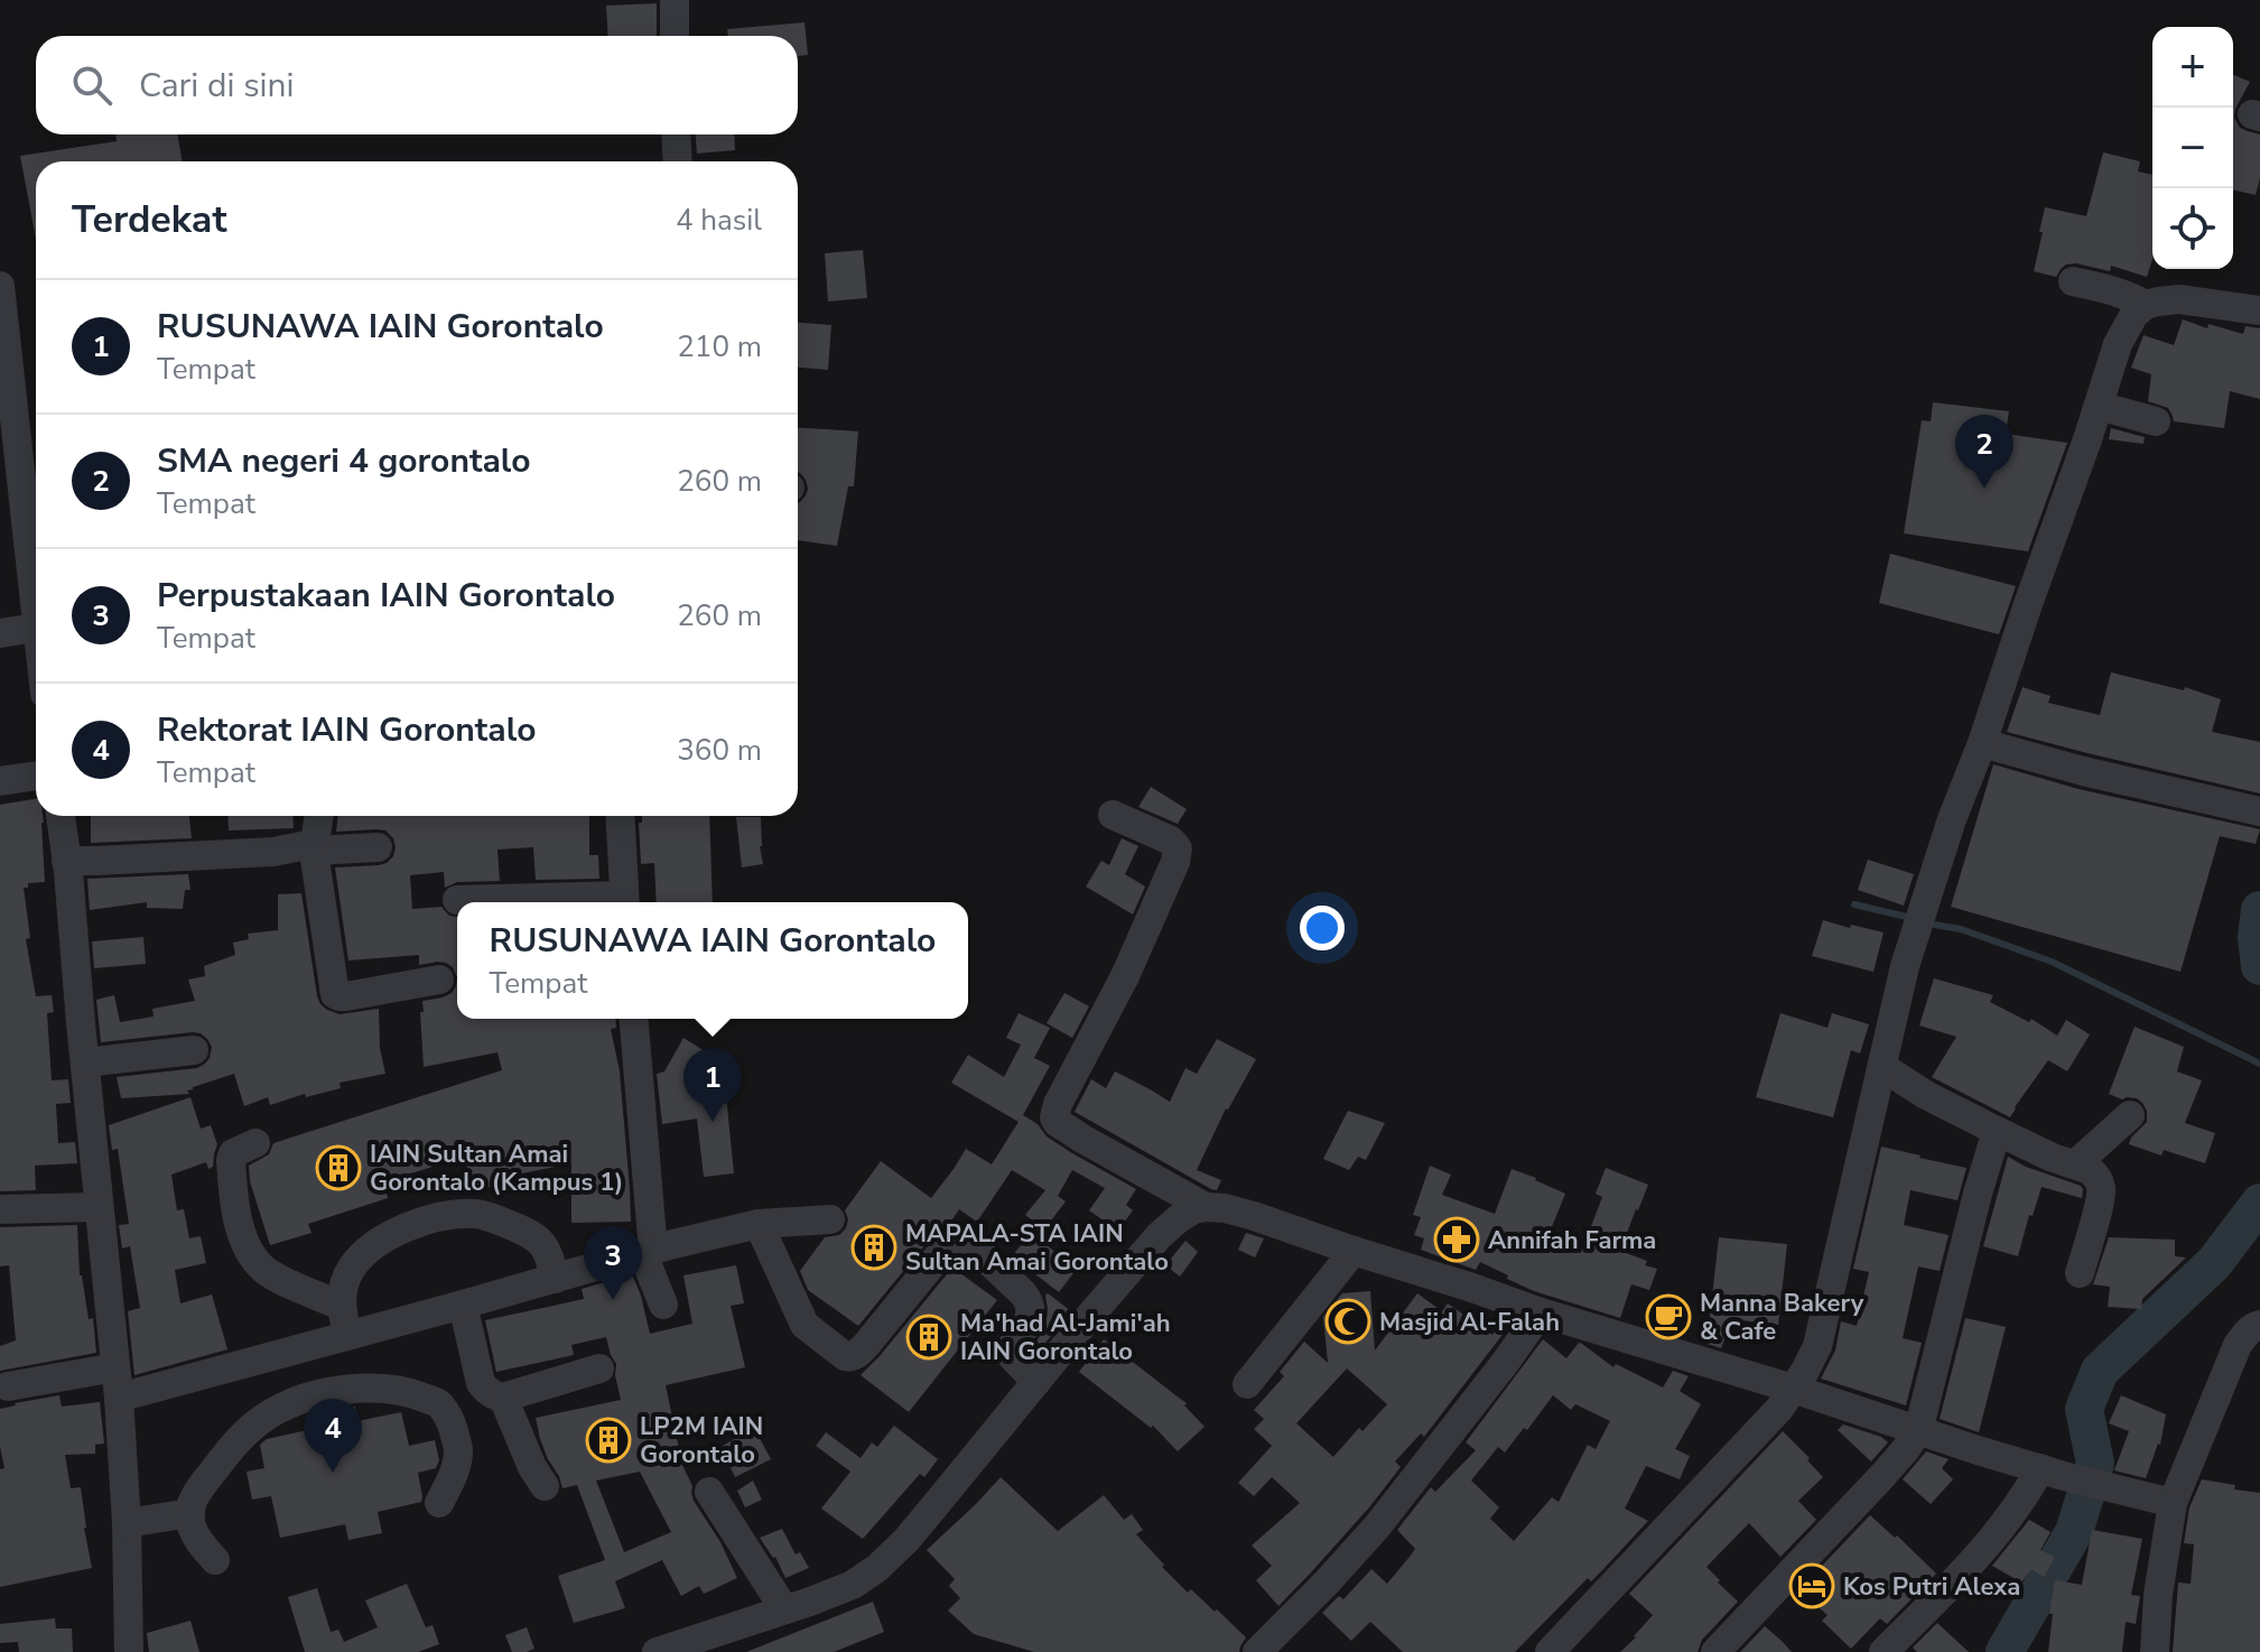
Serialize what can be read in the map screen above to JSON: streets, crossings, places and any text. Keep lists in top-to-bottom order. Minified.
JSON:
{"places":{"building":["IAIN Sultan Amai Gorontalo (Kampus 1)","MAPALA-STA IAIN Sultan Amai Gorontalo","Ma'had Al-Jami'ah IAIN Gorontalo","LP2M IAIN Gorontalo"],"pharmacy":["Annifah Farma"],"cafe":["Manna Bakery & Cafe"],"mosque":["Masjid Al-Falah"],"hotel":["Kos Putri Alexa"]},"page":{"map_buttons":["+","−"],"search":"Cari di sini","heading":["Terdekat","4 hasil"],"list":[{"mark":"1","name":"RUSUNAWA IAIN Gorontalo","note":"Tempat","value":"210 m"},{"mark":"2","name":"SMA negeri 4 gorontalo","note":"Tempat","value":"260 m"},{"mark":"3","name":"Perpustakaan IAIN Gorontalo","note":"Tempat","value":"260 m"},{"mark":"4","name":"Rektorat IAIN Gorontalo","note":"Tempat","value":"360 m"}],"pins":["2","1","3","4"],"popup":["RUSUNAWA IAIN Gorontalo","Tempat"]}}
